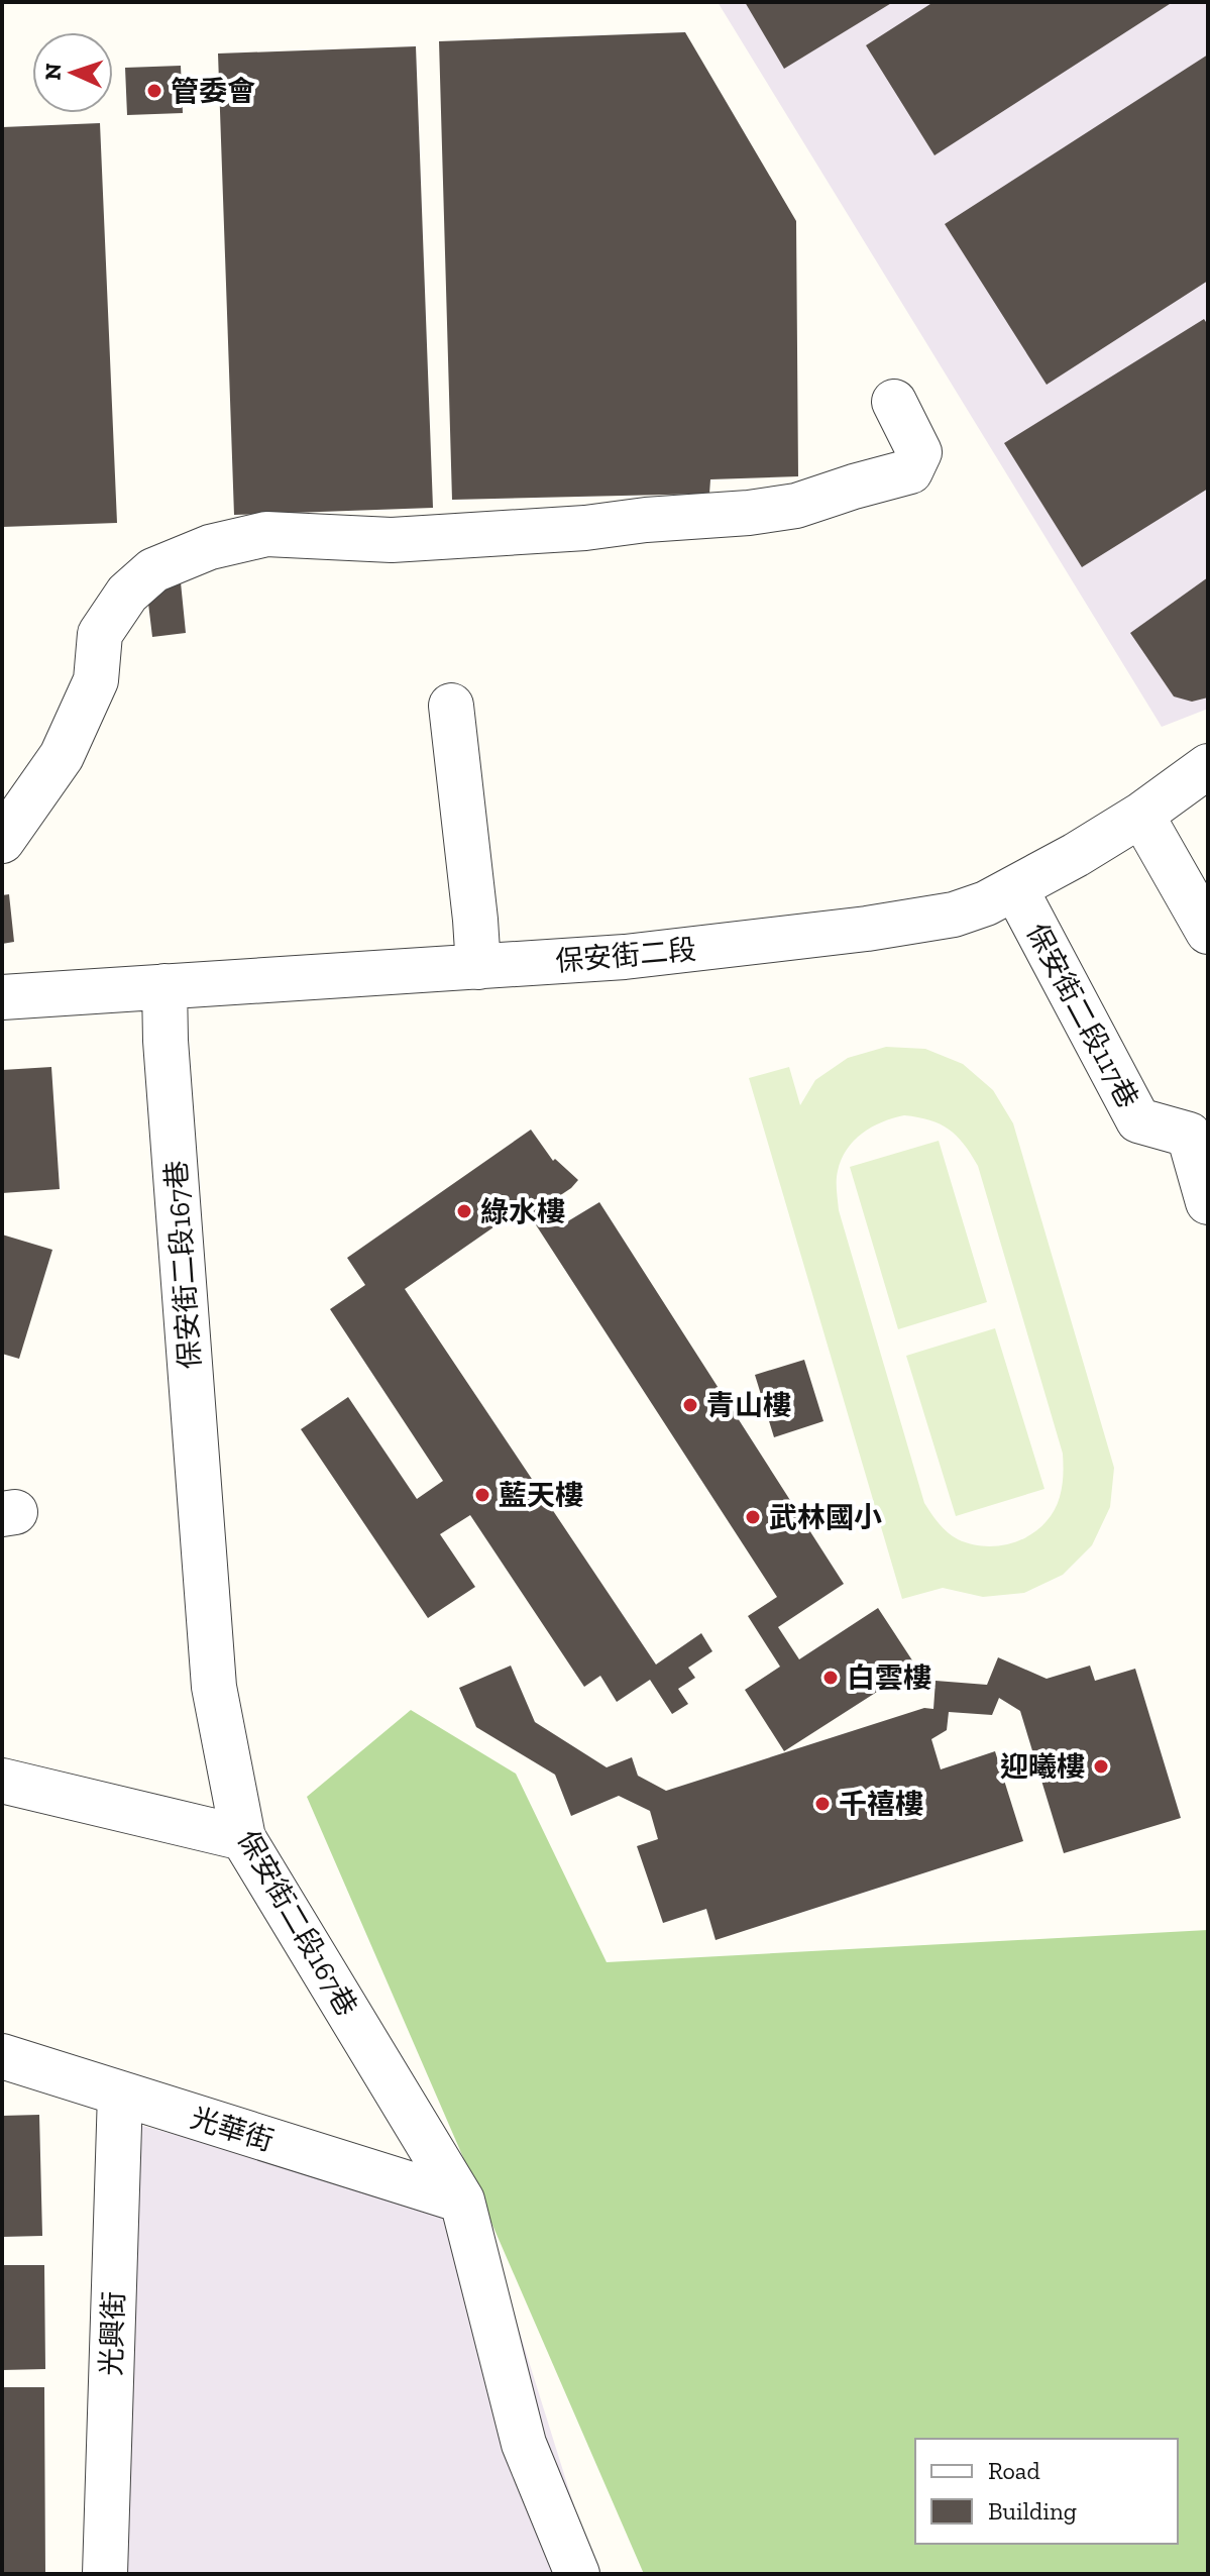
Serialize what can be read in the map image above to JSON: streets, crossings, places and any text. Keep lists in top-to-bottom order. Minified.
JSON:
{"streets":{"street":["保安街二段","保安街二段117巷","保安街二段167巷","光華街","光興街"]},"crossings":[["保安街二段","保安街二段117巷"],["保安街二段","保安街二段167巷"],["保安街二段167巷","光華街"],["光華街","光興街"]],"places":["管委會","綠水樓","青山樓","藍天樓","武林國小","白雲樓","迎曦樓","千禧樓"],"legend":["Road","Building"],"north":"left"}
